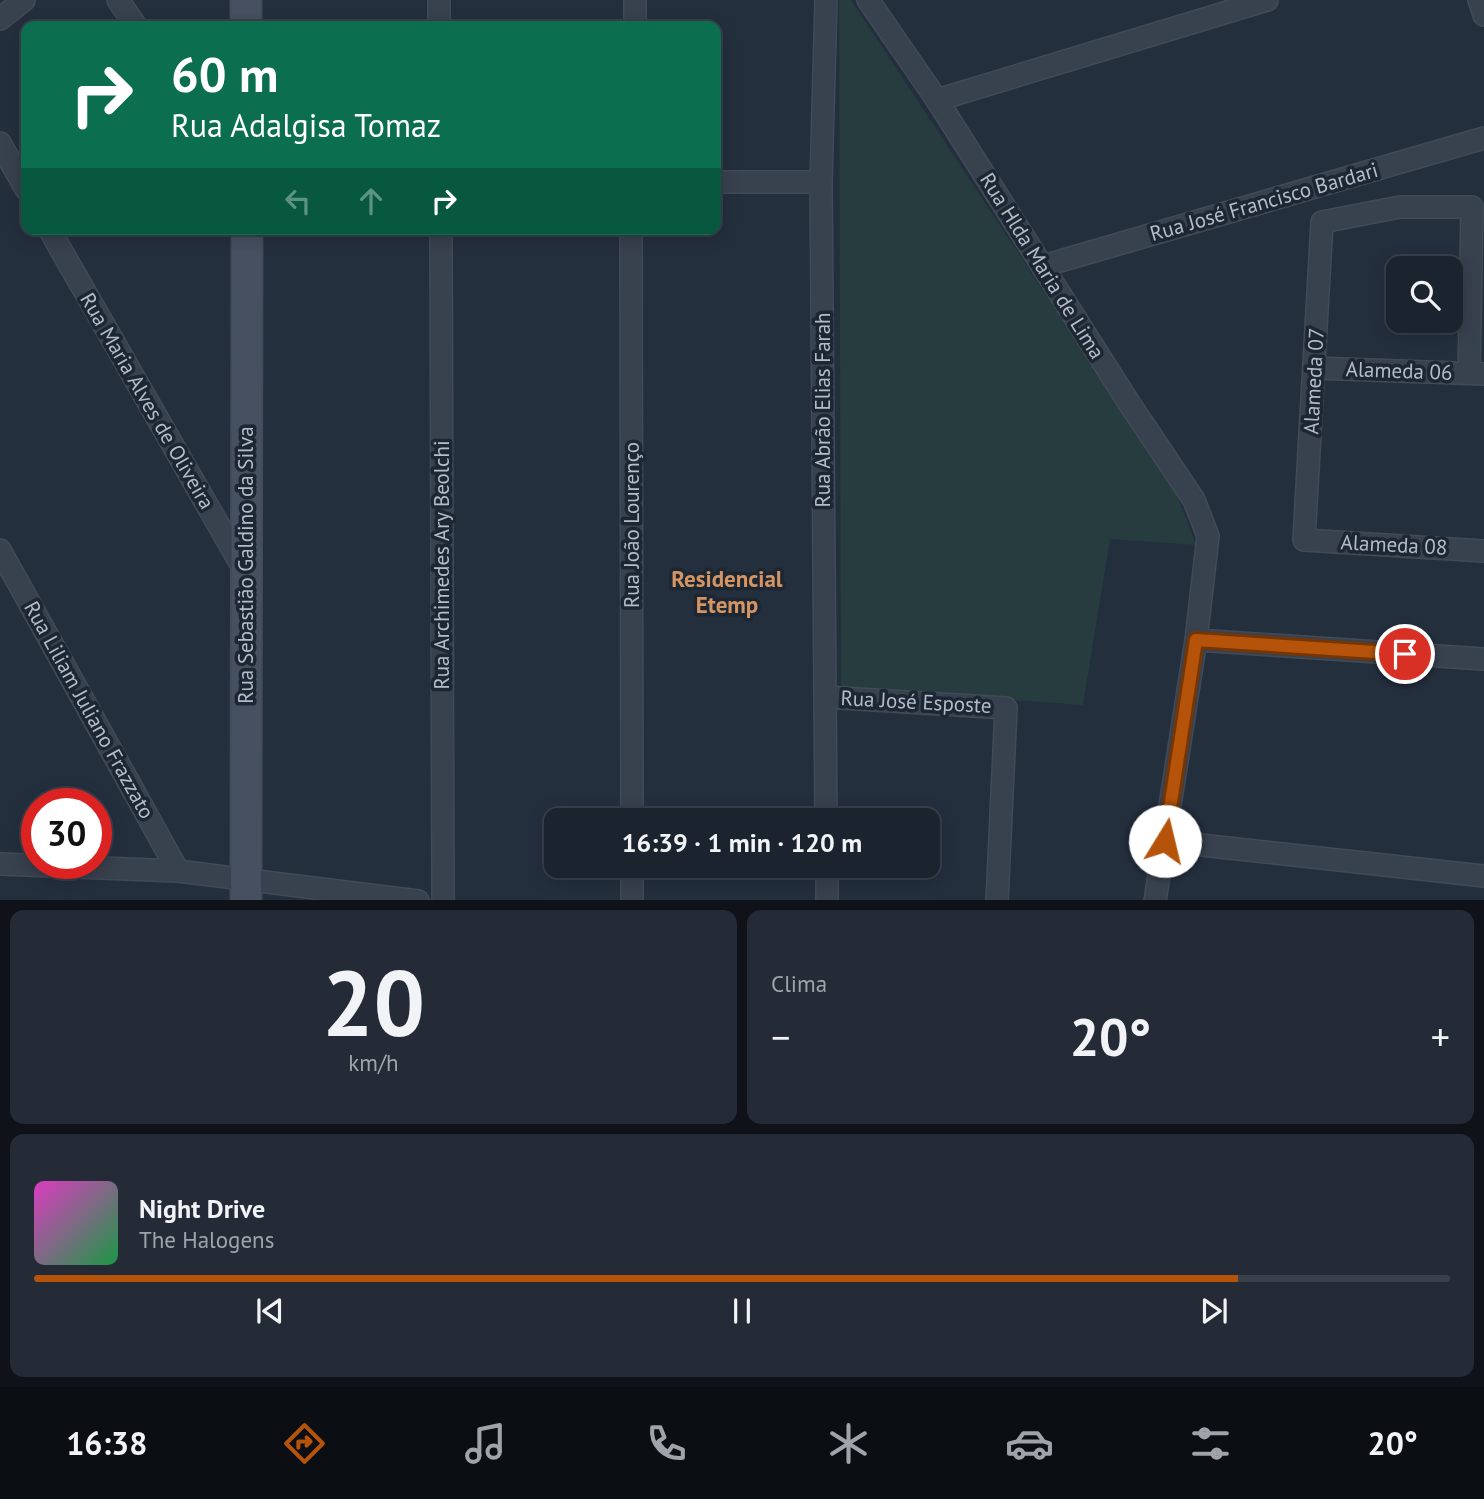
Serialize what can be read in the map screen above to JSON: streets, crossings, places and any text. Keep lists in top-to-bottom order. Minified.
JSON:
{"streets":{"street":["Rua José Francisco Bardari","Rua Hlda Maria de Lima","Alameda 06","Alameda 07","Rua Maria Alves de Oliveira","Rua Abrão Elias Farah","Rua João Lourenço","Alameda 08","Rua Sebastião Galdino da Silva","Rua Archimedes Ary Beolchi","Rua José Esposte","Rua Liliam Juliano Frazzato"]},"crossings":[["Rua José Francisco Bardari","Rua Hlda Maria de Lima"],["Alameda 06","Alameda 07"],["Alameda 07","Alameda 08"],["Rua Maria Alves de Oliveira","Rua Sebastião Galdino da Silva"],["Rua Abrão Elias Farah","Rua José Esposte"]],"districts":["Residencial Etemp"],"page":{"turn":["60 m","Rua Adalgisa Tomaz"],"limit":"30","trip":"16:39 · 1 min · 120 m","tile":[["20","km/h"],"Clima"],"heat":["−","20°","+"],"song":["Night Drive","The Halogens"],"tabs":["16:38","20°"]}}
